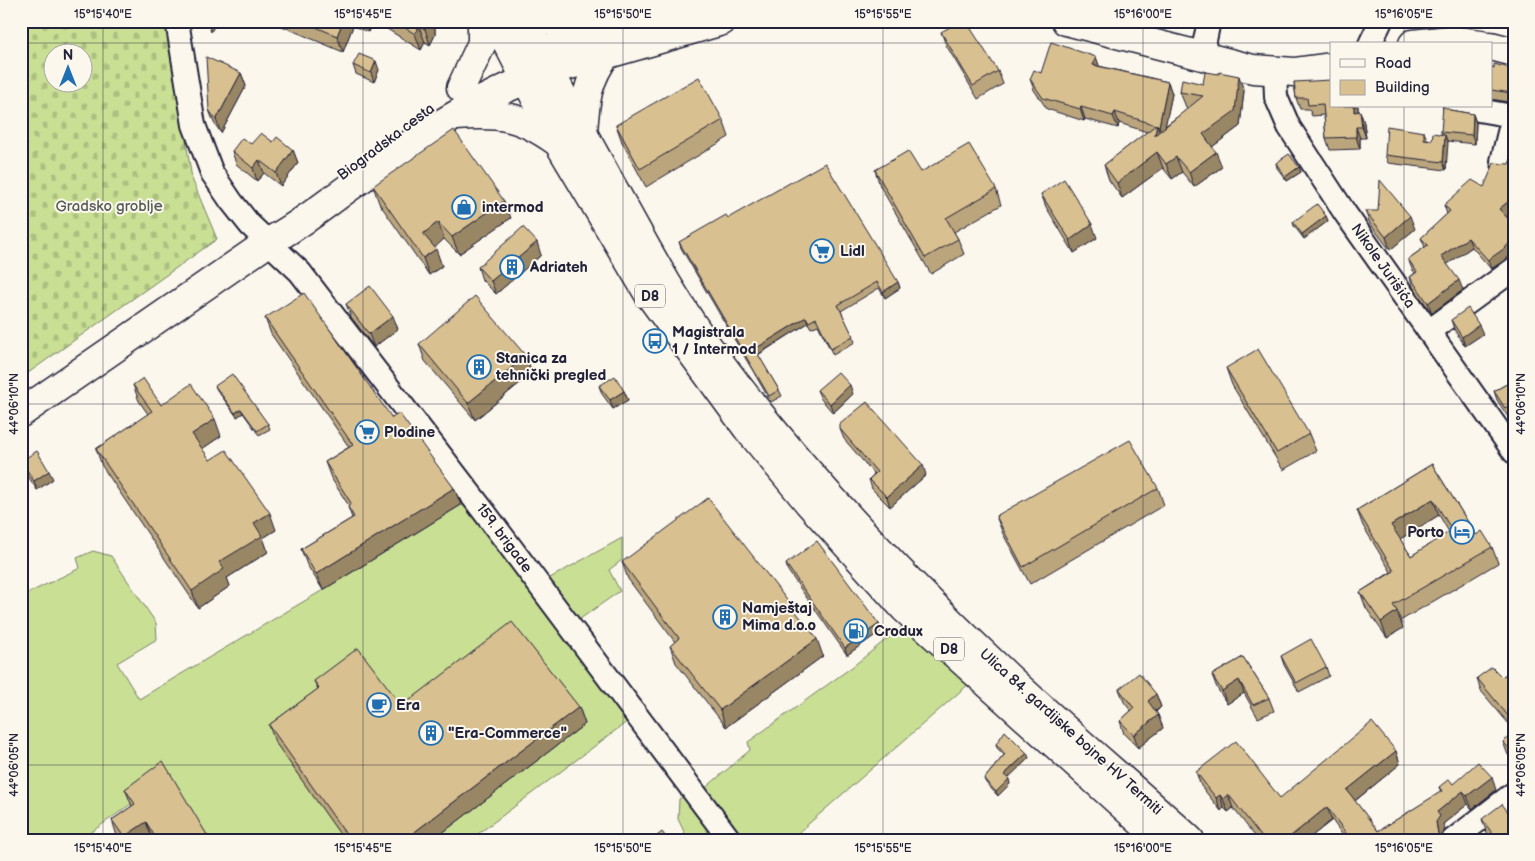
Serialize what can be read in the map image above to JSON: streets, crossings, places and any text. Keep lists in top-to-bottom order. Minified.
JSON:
{"streets":{"main road":["Biogradska cesta","D8","Ulica 84. gardijske bojne HV Termiti"],"street":["Nikole Jurišića","159. brigade"]},"crossings":[["Biogradska cesta","D8"],["Biogradska cesta","159. brigade"],["Biogradska cesta","Ulica 84. gardijske bojne HV Termiti"],["D8","Ulica 84. gardijske bojne HV Termiti"]],"parks":["Gradsko groblje"],"places":{"shop":["intermod"],"supermarket":["Lidl","Plodine"],"building":["Adriateh","Stanica za tehnički pregled","Namještaj Mima d.o.o","\"Era-Commerce\""],"bus stop":["Magistrala 1 / Intermod"],"hotel":["Porto"],"fuel station":["Crodux"],"cafe":["Era"]},"legend":["Road","Building"],"north":"top","coordinates":["15°15'40\"E","15°15'45\"E","15°15'50\"E","15°15'55\"E","15°16'00\"E","15°16'05\"E","44°06'10\"N","44°06'05\"N"]}
